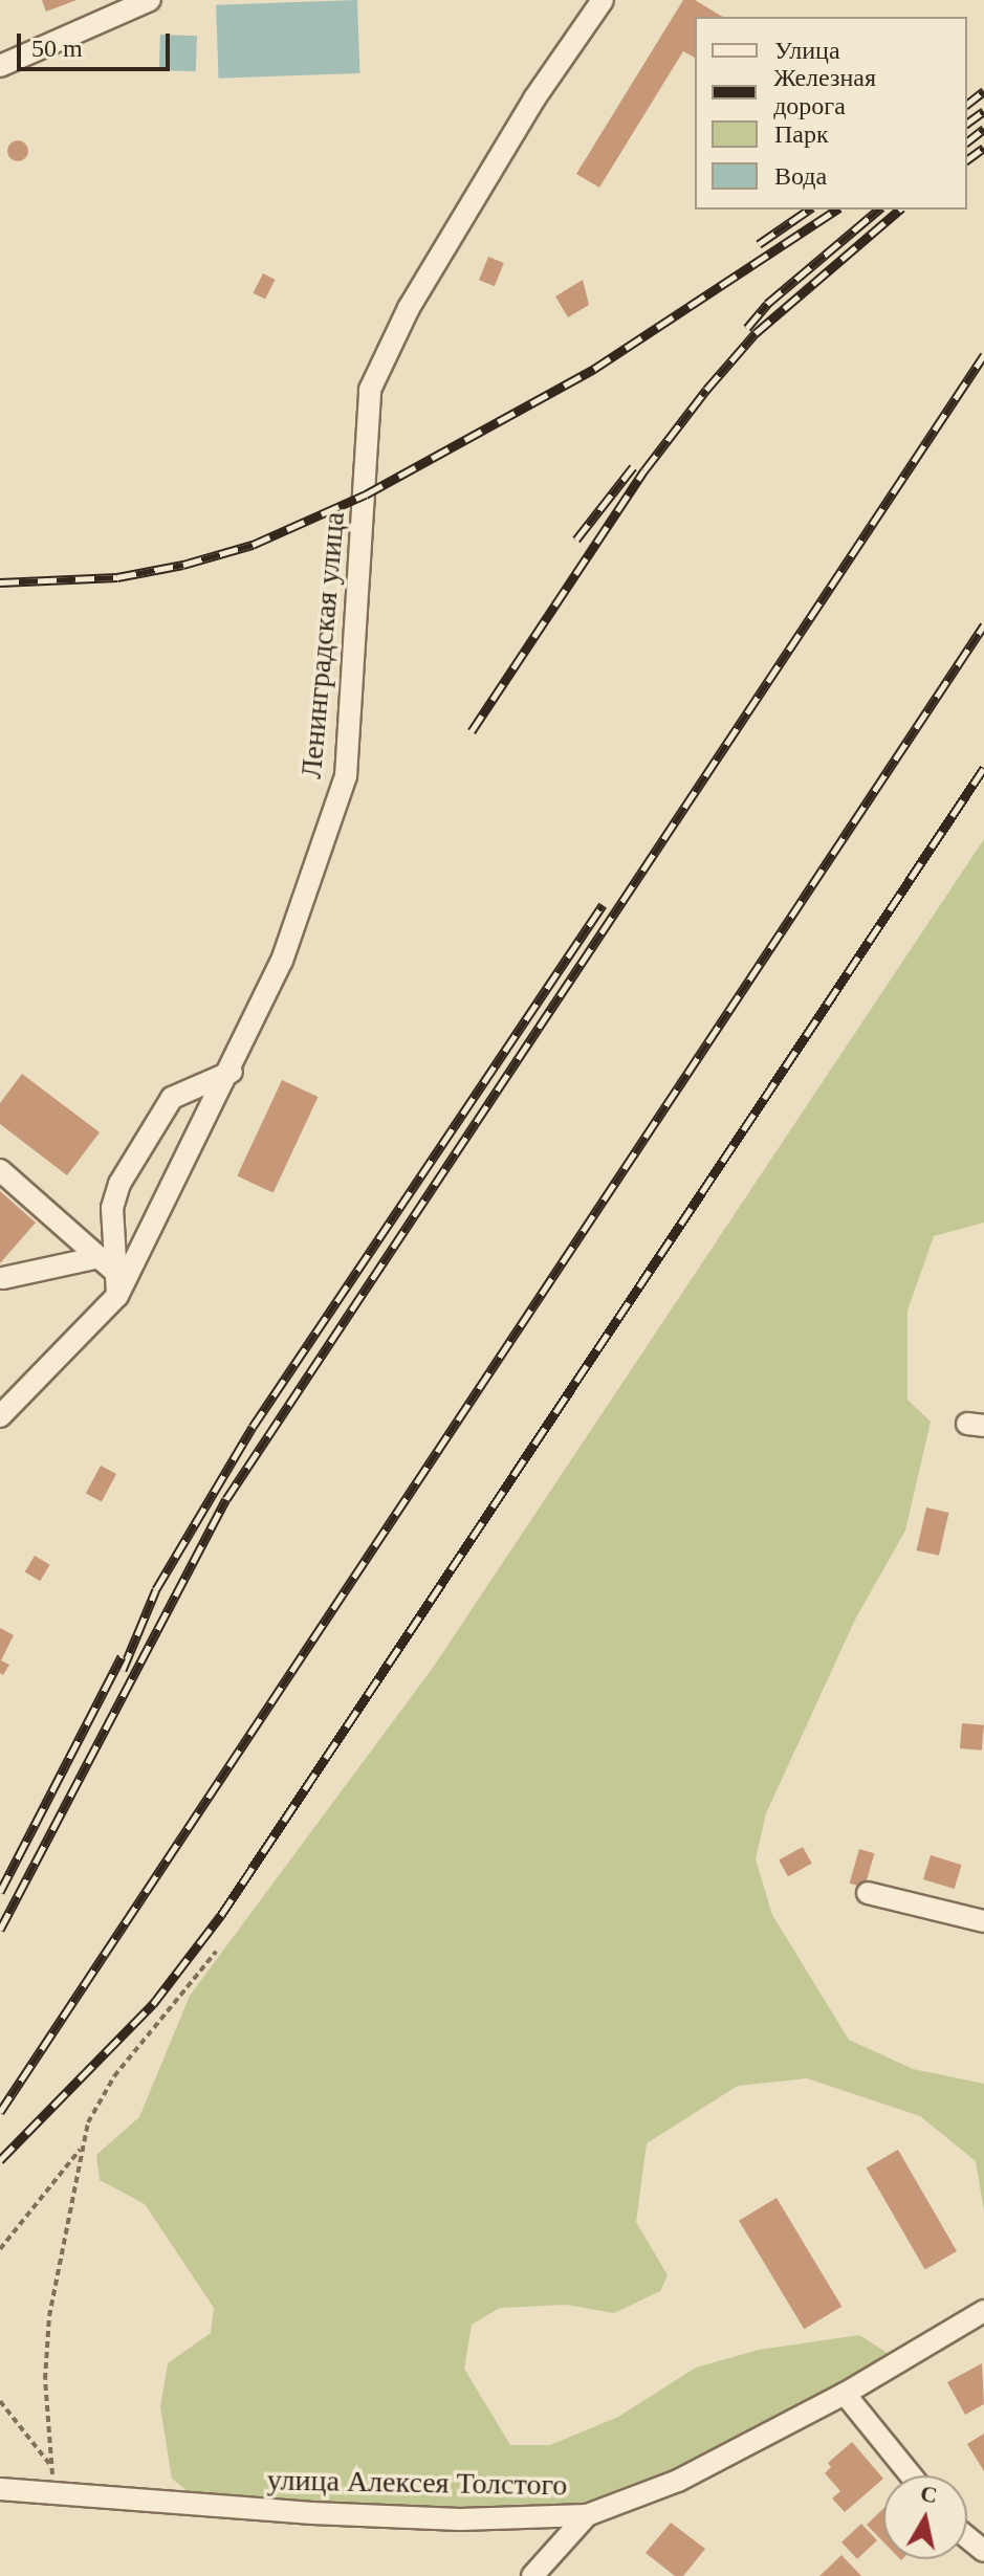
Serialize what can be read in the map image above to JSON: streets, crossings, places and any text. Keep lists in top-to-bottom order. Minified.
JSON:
{"streets":{"street":["Ленинградская улица","улица Алексея Толстого"]},"legend":["Улица","Железная дорога","Парк","Вода"],"scale_bar":"50 m","north":"top"}
